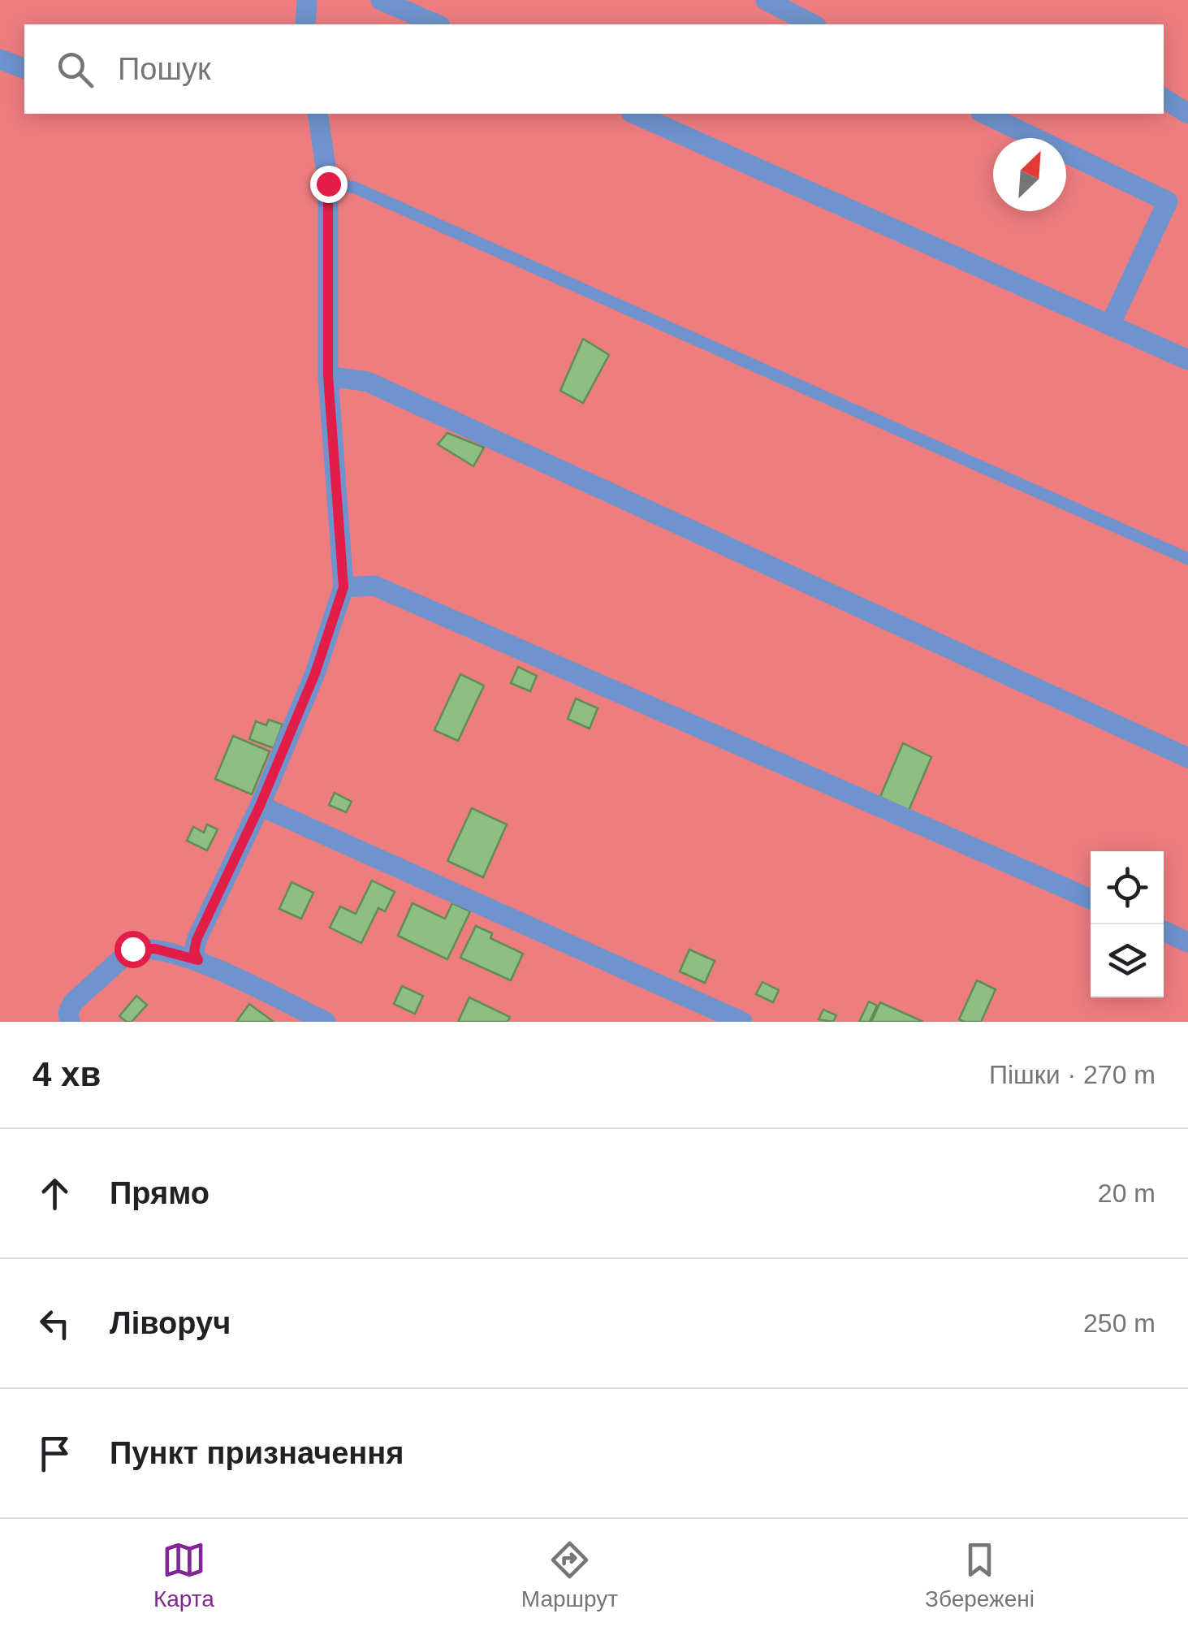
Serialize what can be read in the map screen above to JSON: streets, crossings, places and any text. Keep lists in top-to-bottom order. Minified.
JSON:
{"north":"top right","page":{"search":"Пошук","heading":["4 хв","Пішки · 270 m"],"list":[["Прямо","20 m"],["Ліворуч","250 m"],"Пункт призначення"],"nav":["Карта","Маршрут","Збережені"]}}
